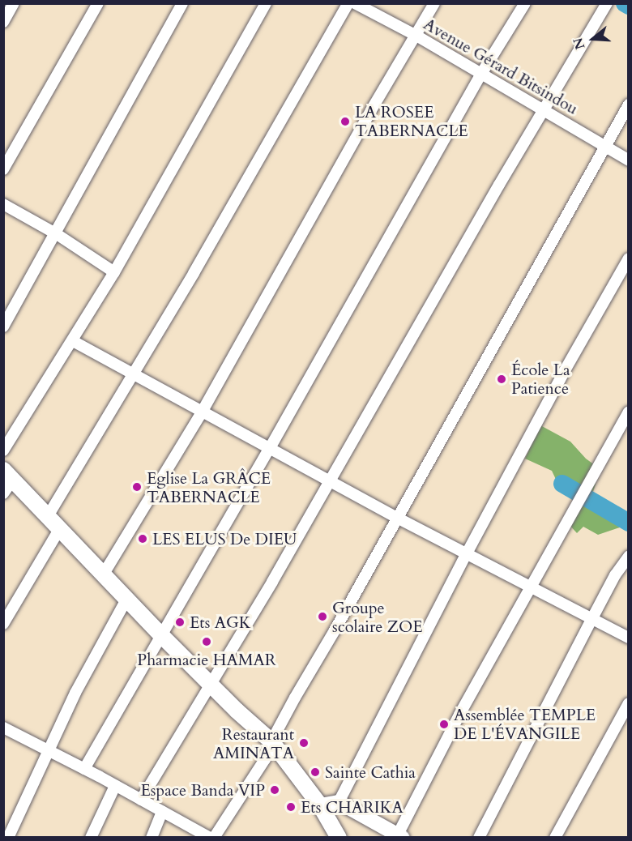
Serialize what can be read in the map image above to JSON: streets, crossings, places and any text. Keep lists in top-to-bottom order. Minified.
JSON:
{"streets":{"street":["Avenue Gérard Bitsindou"]},"places":["LA ROSEE TABERNACLE","École La Patience","Eglise La GRÂCE TABERNACLE","LES ELUS De DIEU","Groupe scolaire ZOE","Ets AGK","Pharmacie HAMAR","Assemblée TEMPLE DE L'ÉVANGILE","Restaurant AMINATA","Sainte Cathia","Espace Banda VIP","Ets CHARIKA"],"north":"left"}
